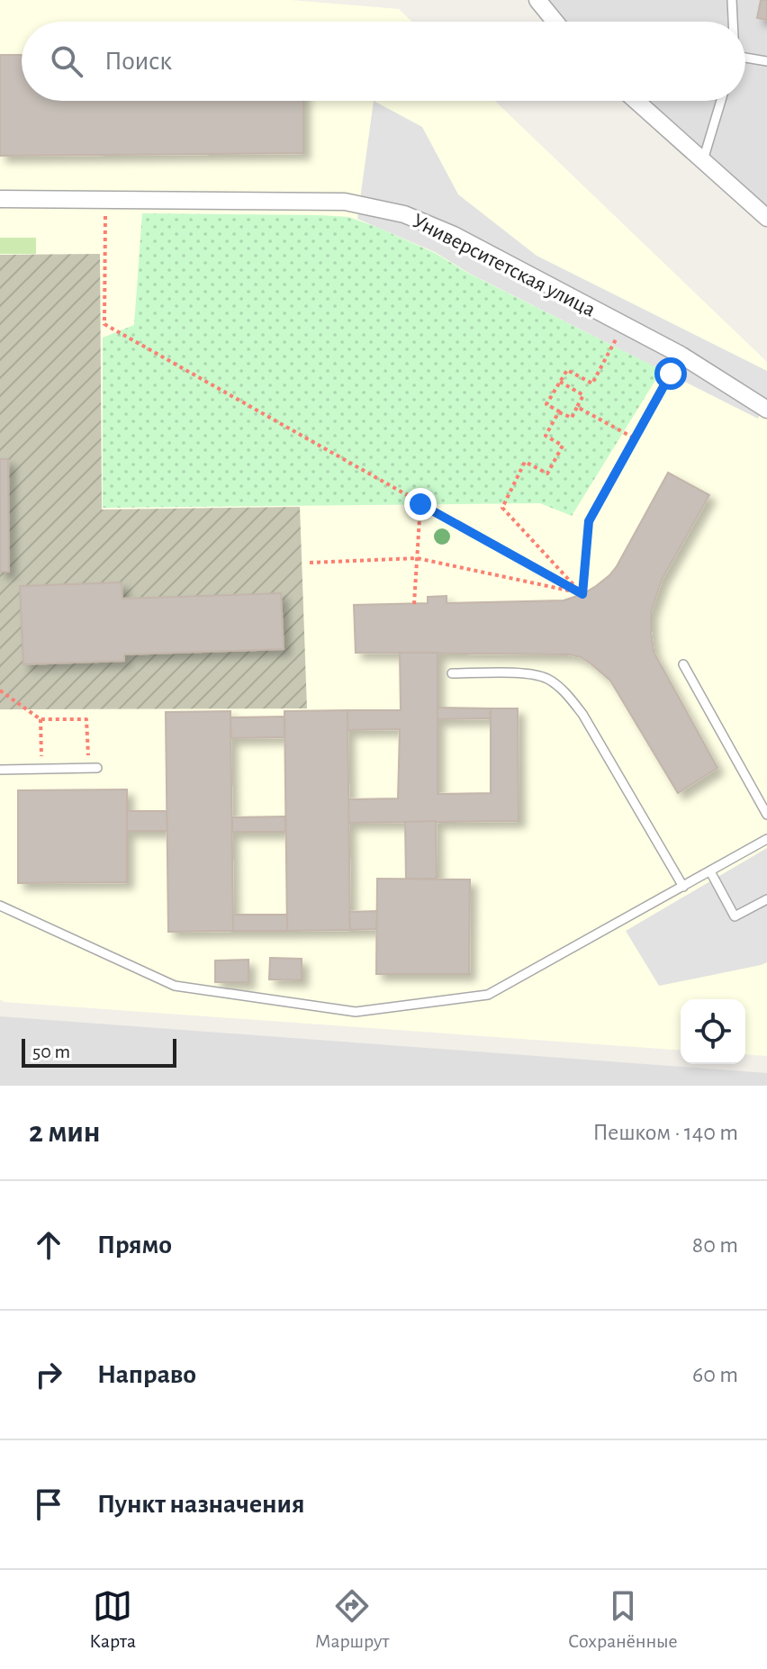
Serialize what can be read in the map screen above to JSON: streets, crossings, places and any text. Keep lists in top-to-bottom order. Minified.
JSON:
{"streets":{"street":["Университетская улица"]},"scale_bar":"50 m","page":{"search":"Поиск","scale":"50 m","heading":["2 мин","Пешком · 140 m"],"list":[["Прямо","80 m"],["Направо","60 m"],"Пункт назначения"],"nav":["Карта","Маршрут","Сохранённые"]}}
